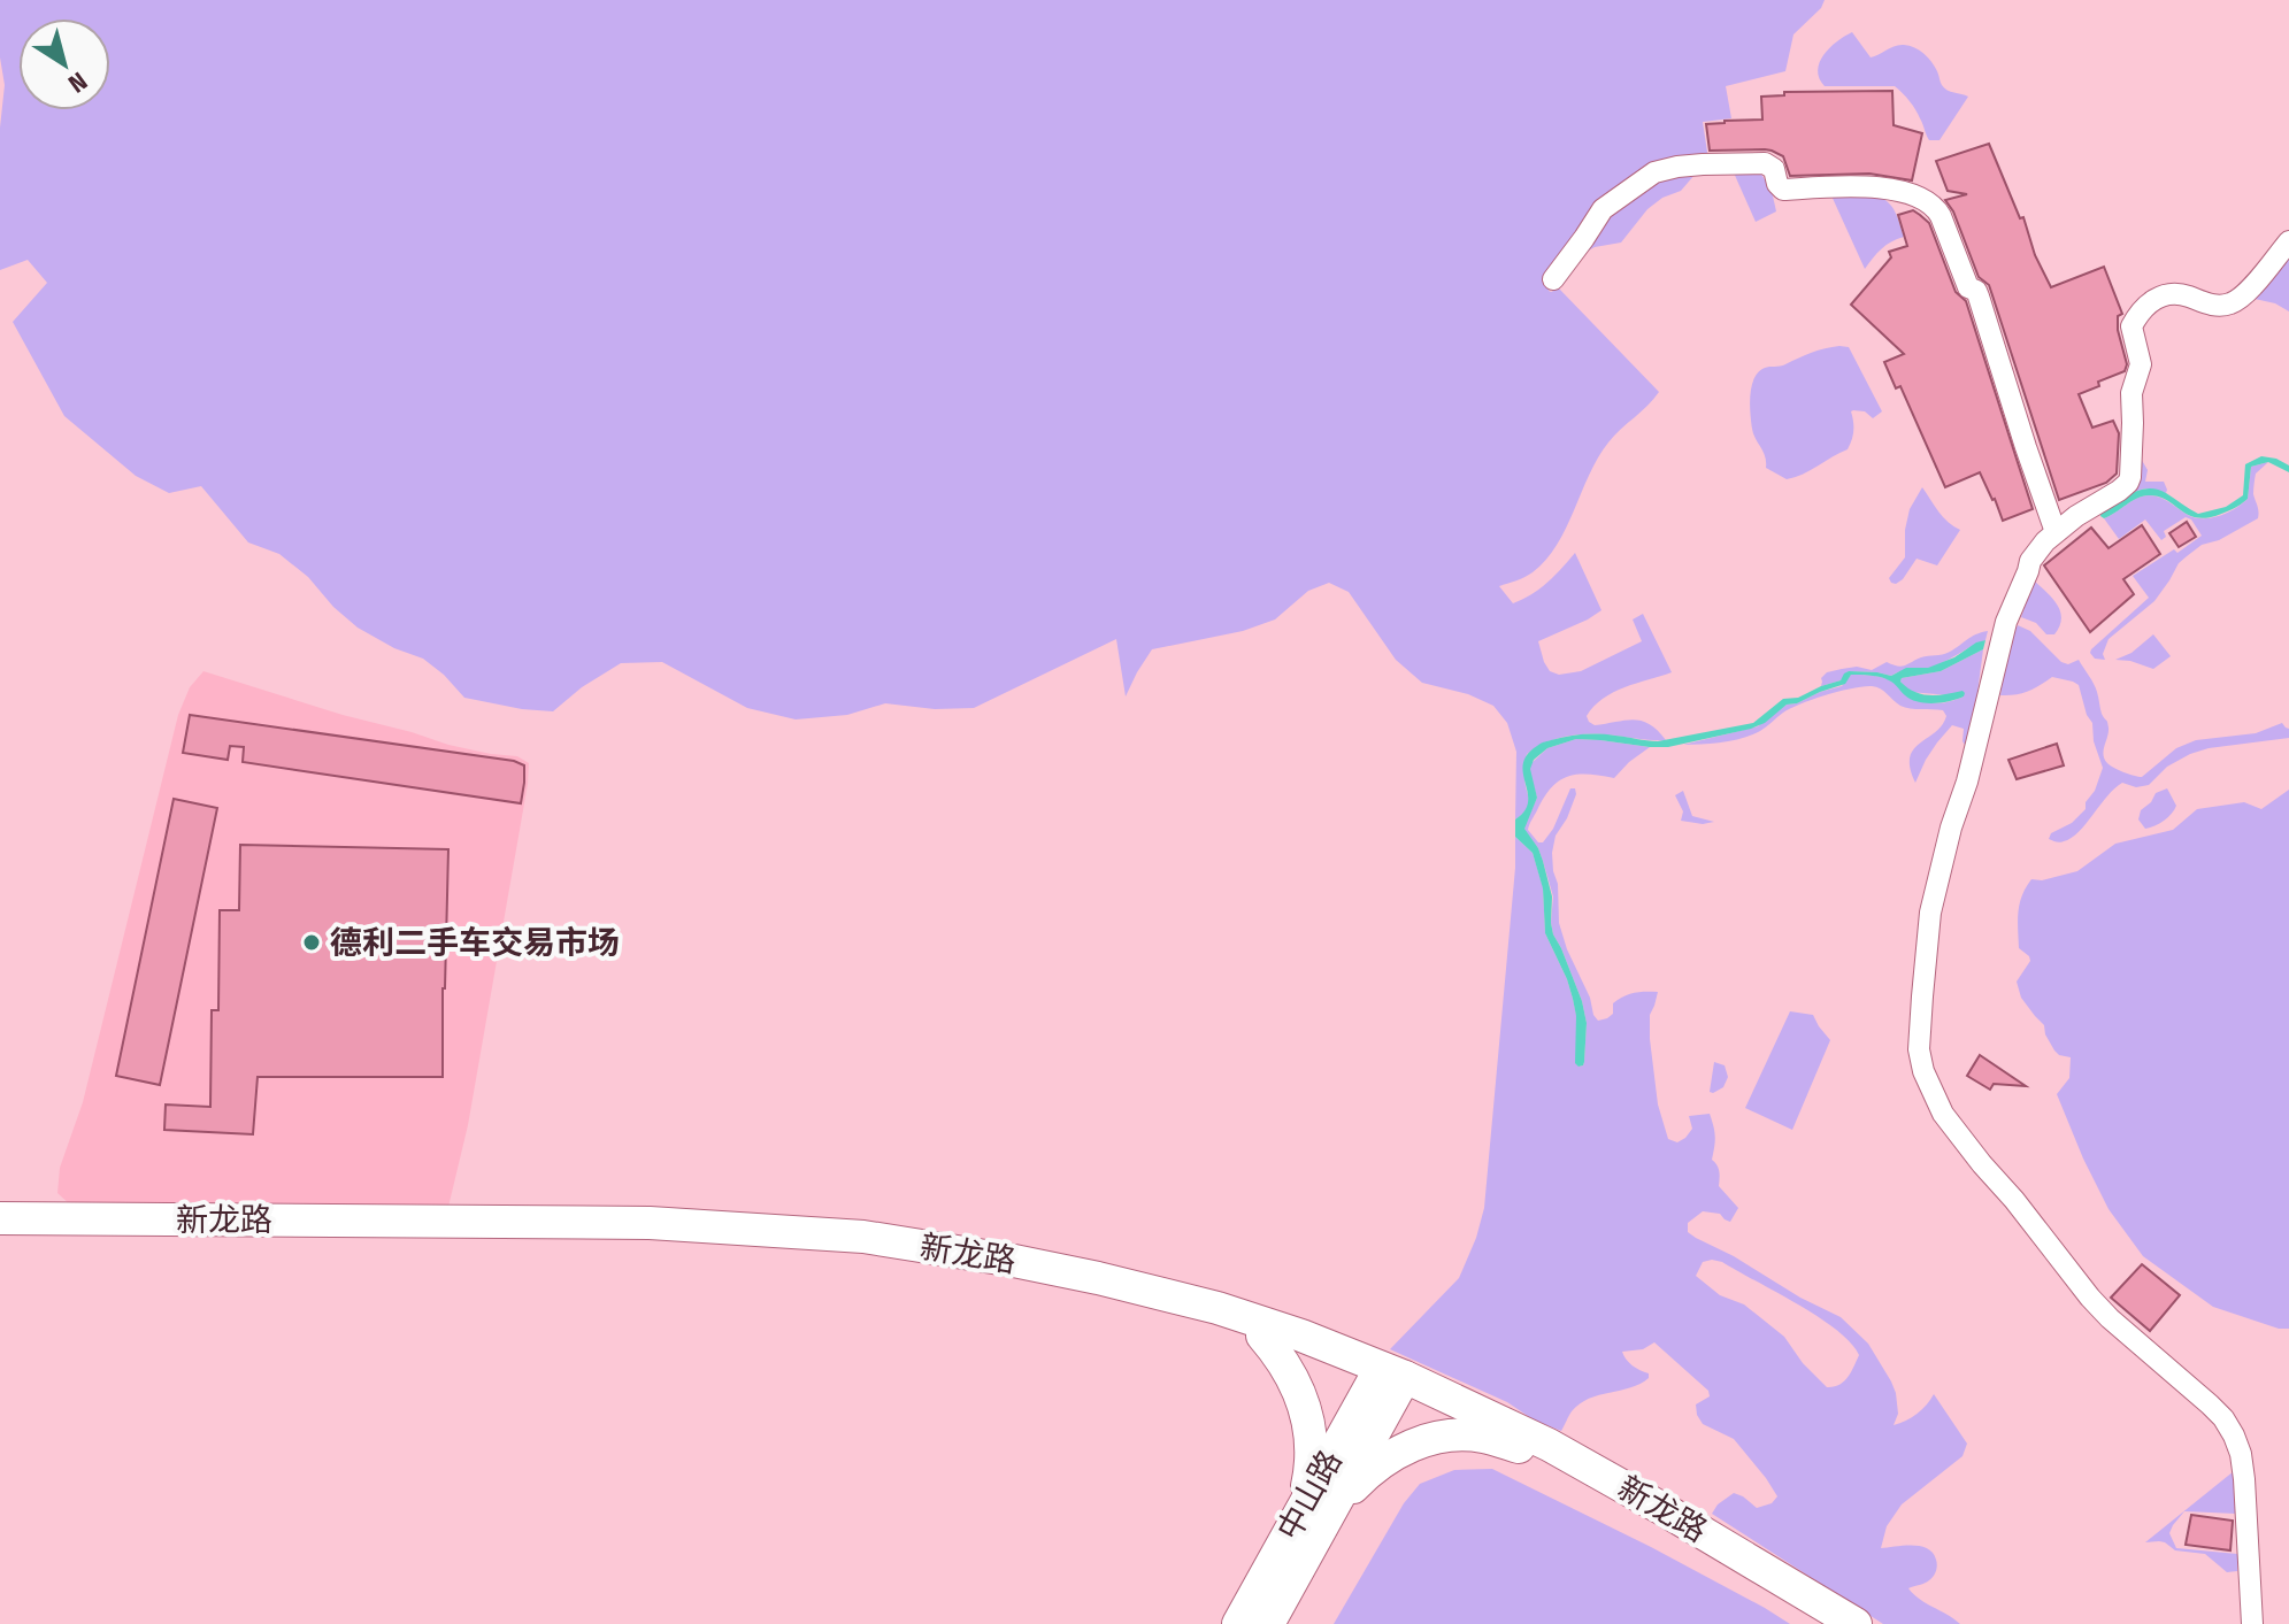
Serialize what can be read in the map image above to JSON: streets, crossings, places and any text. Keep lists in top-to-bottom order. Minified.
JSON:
{"streets":{"main road":["新龙路","中山路"]},"crossings":[["新龙路","中山路"]],"places":["德利二手车交易市场"],"north":"bottom right"}
